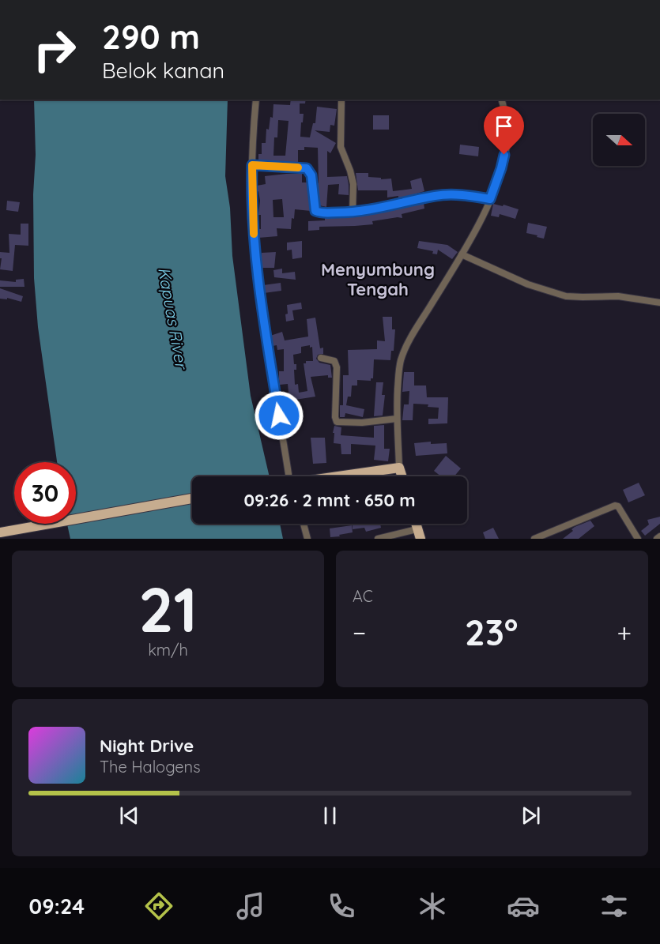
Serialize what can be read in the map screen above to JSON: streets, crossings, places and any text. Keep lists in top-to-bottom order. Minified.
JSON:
{"districts":["Menyumbung Tengah"],"water":["Kapuas River"],"north":"right","page":{"turn":["290 m","Belok kanan"],"limit":"30","trip":"09:26 · 2 mnt · 650 m","tile":[["21","km/h"],"AC"],"heat":["−","23°","+"],"song":["Night Drive","The Halogens"],"tabs":"09:24"}}
